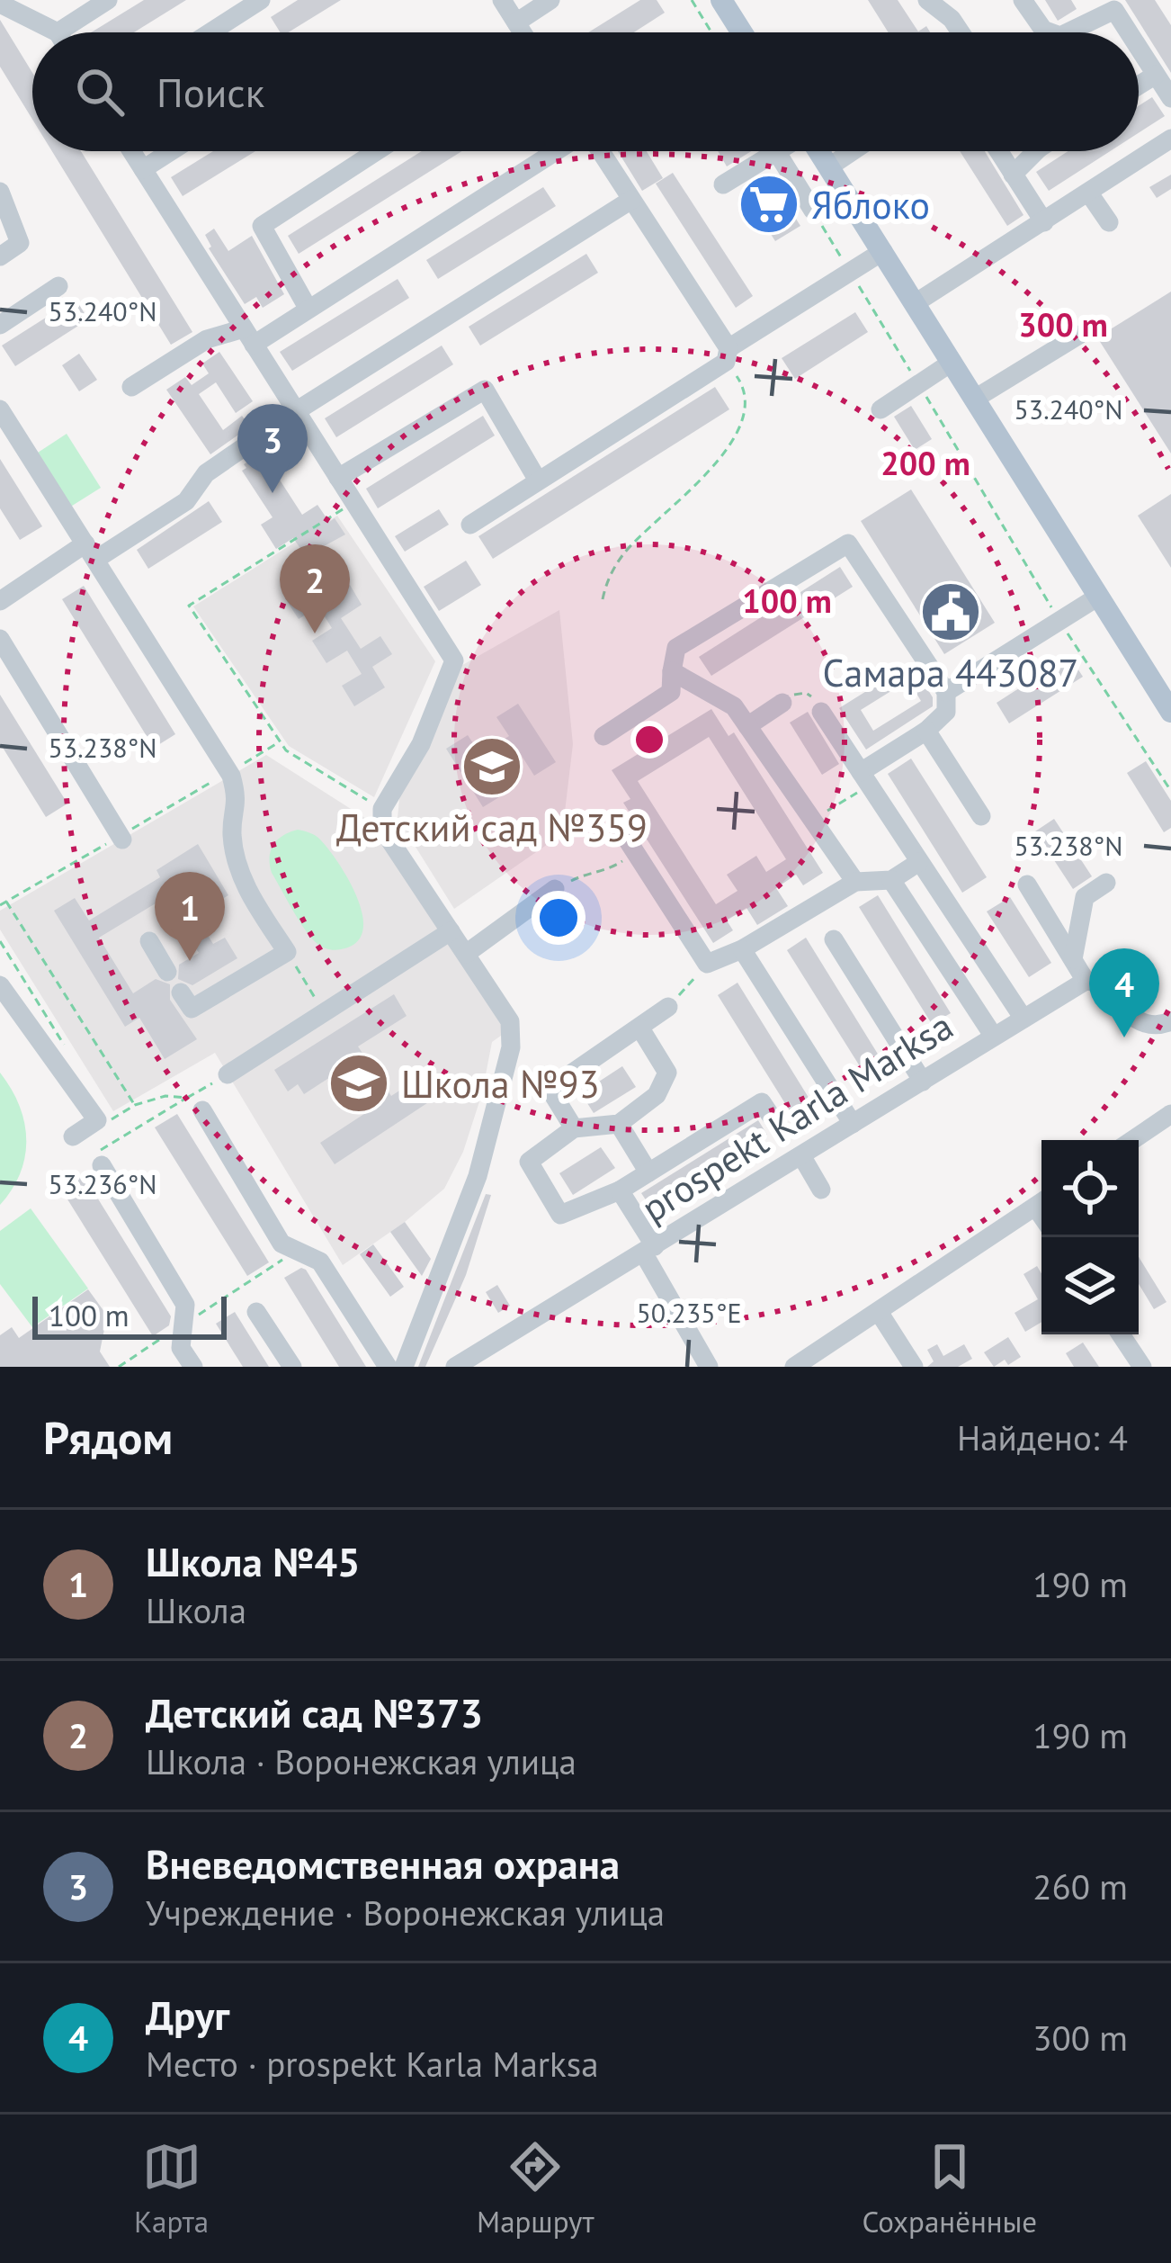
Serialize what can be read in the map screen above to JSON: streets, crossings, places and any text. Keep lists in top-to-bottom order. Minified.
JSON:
{"streets":{"street":["prospekt Karla Marksa"]},"places":{"supermarket":["Яблоко"],"public building":["Самара 443087"],"school or university":["Детский сад №359","Школа №93"]},"scale_bar":"100 m","page":{"search":"Поиск","pins":["3","2","1","4"],"scale":"100 m","heading":["Рядом","Найдено: 4"],"list":[{"mark":"1","name":"Школа №45","note":"Школа","value":"190 m"},{"mark":"2","name":"Детский сад №373","note":"Школа · Воронежская улица","value":"190 m"},{"mark":"3","name":"Вневедомственная охрана","note":"Учреждение · Воронежская улица","value":"260 m"},{"mark":"4","name":"Друг","note":"Место · prospekt Karla Marksa","value":"300 m"}],"nav":["Карта","Маршрут","Сохранённые"]},"coordinates":["53.240°N","53.238°N","53.236°N","50.235°E"],"rings":["300 m","200 m","100 m"]}
